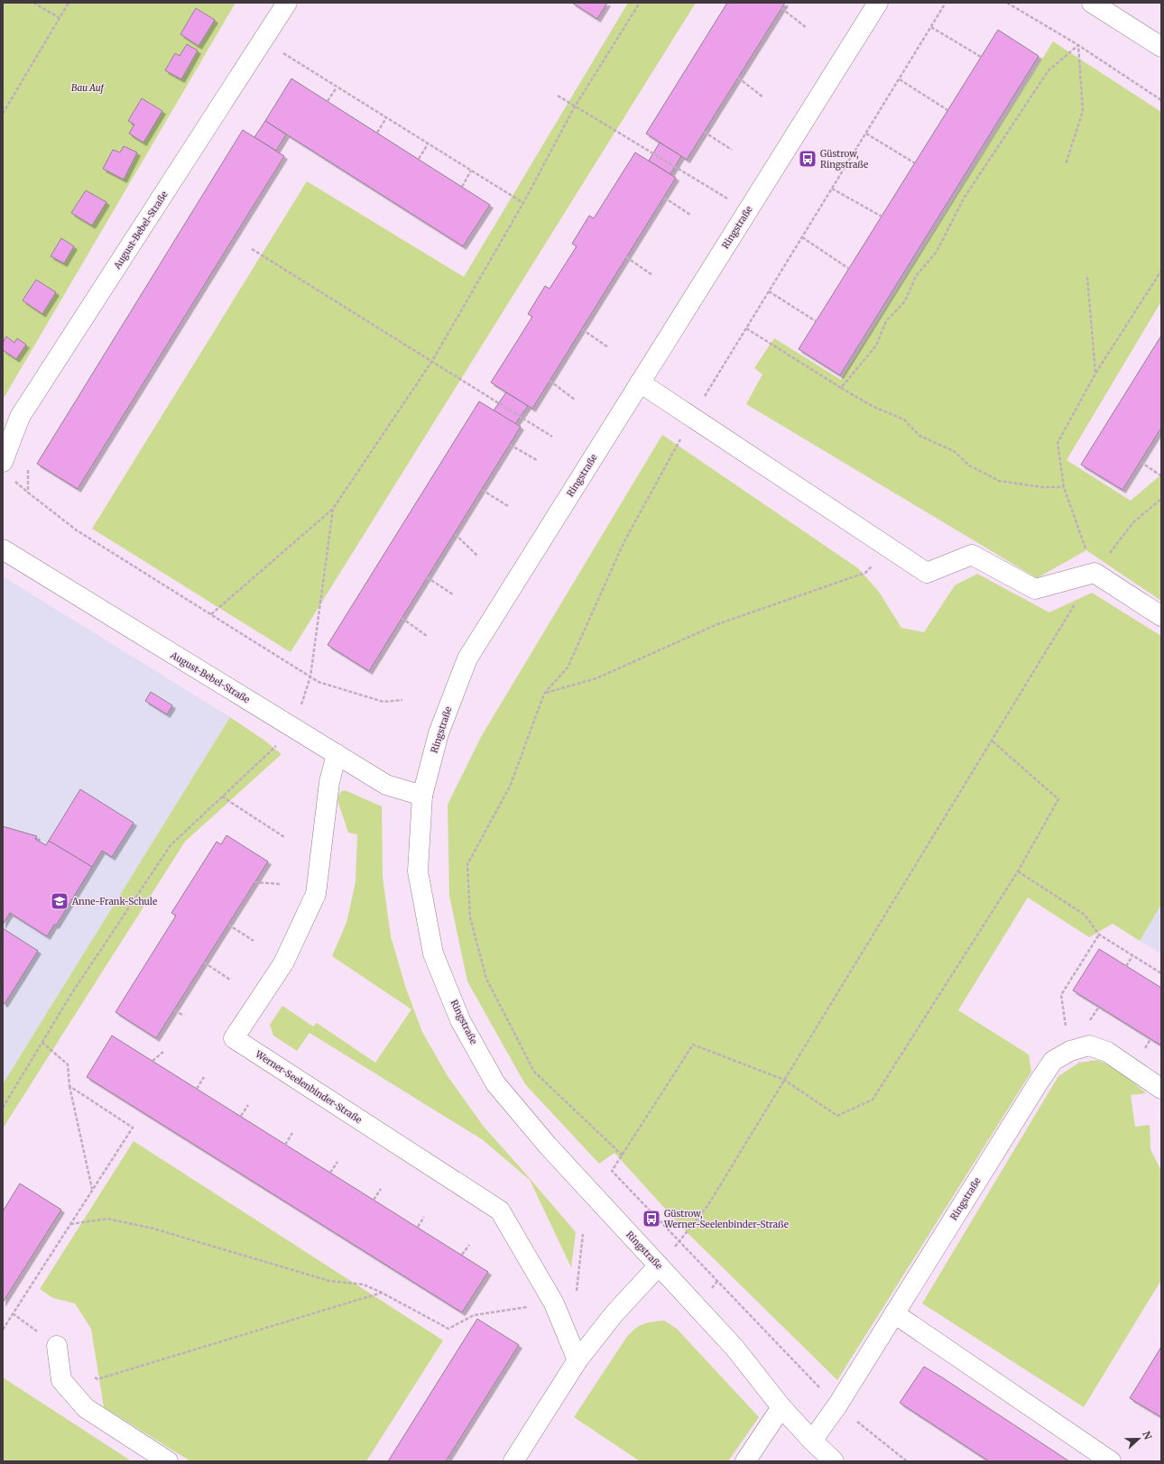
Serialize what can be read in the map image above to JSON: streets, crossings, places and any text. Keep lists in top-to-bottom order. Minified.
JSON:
{"streets":{"street":["Ringstraße","August-Bebel-Straße","Werner-Seelenbinder-Straße"]},"crossings":[["Ringstraße","August-Bebel-Straße"],["August-Bebel-Straße","Werner-Seelenbinder-Straße"]],"parks":["Bau Auf"],"places":{"bus stop":["Güstrow, Ringstraße","Güstrow, Werner-Seelenbinder-Straße"],"school or university":["Anne-Frank-Schule"]},"north":"right"}
